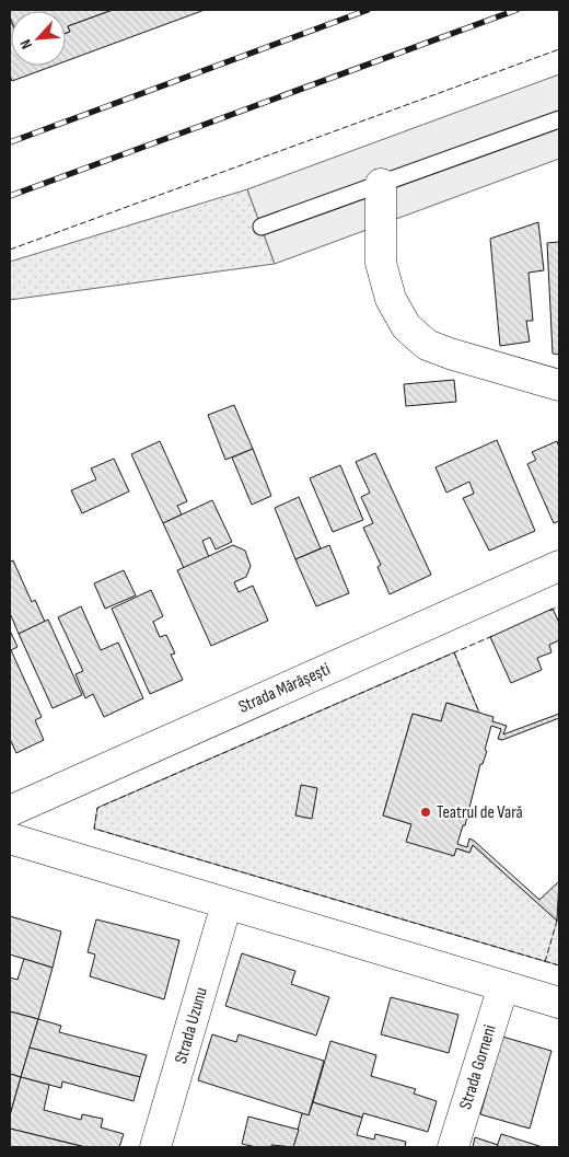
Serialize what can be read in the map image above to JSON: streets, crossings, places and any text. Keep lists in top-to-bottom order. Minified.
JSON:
{"streets":{"street":["Strada Mărășești","Strada Uzunu","Strada Gorneni"]},"places":["Teatrul de Vară"],"north":"bottom left"}
